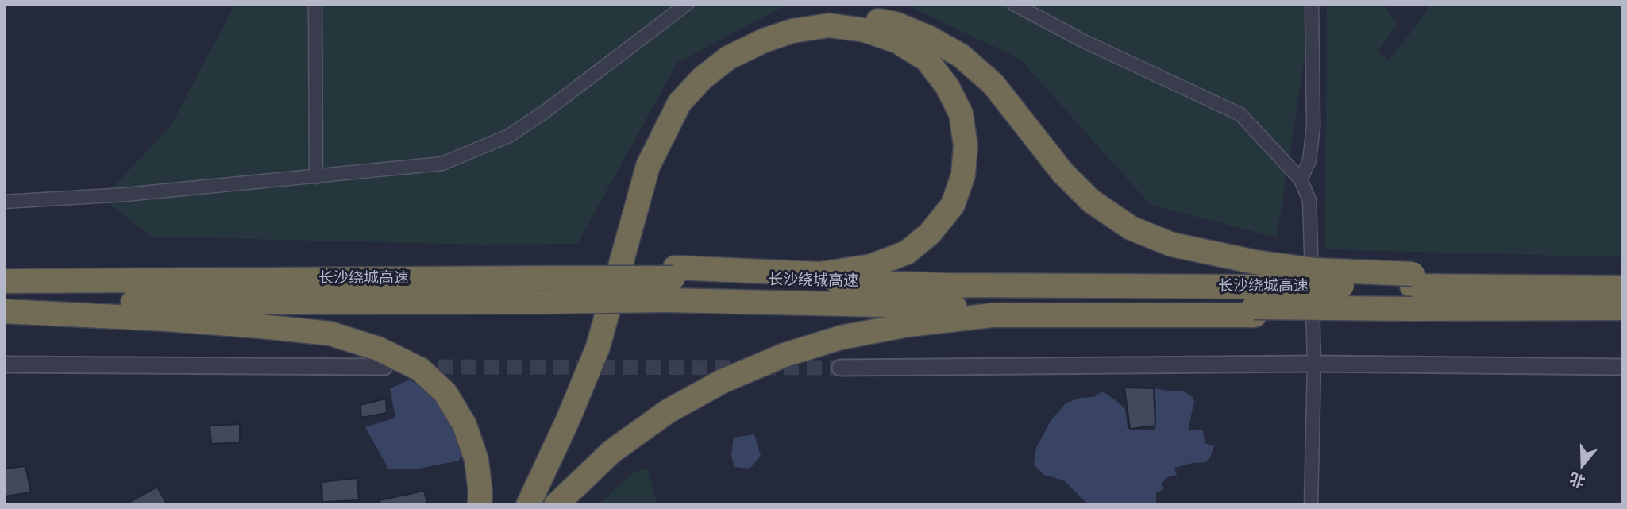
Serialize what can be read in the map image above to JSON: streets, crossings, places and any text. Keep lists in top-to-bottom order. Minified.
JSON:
{"streets":{"highway":["长沙绕城高速"]},"north":"bottom"}
